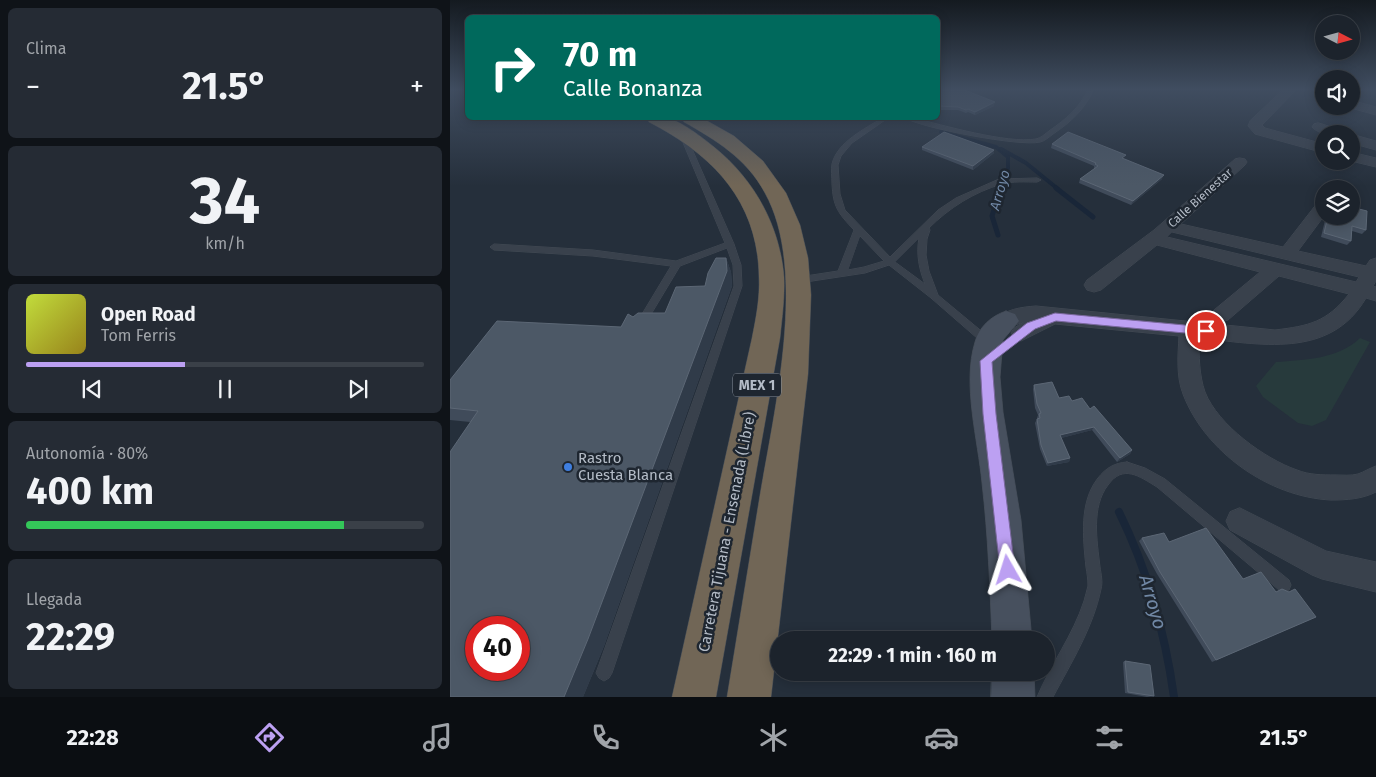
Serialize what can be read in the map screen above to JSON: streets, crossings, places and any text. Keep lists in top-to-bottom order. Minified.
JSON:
{"streets":{"highway":["MEX 1","Carretera Tijuana - Ensenada (Libre)"],"street":["Calle Bienestar"]},"water":["Arroyo"],"places":["Rastro Cuesta Blanca"],"north":"right","page":{"tile":["Clima",["34","km/h"],["Autonomía · 80%","400 km"],["Llegada","22:29"]],"turn":["70 m","Calle Bonanza"],"heat":["−","21.5°","+"],"song":["Open Road","Tom Ferris"],"limit":"40","trip":"22:29 · 1 min · 160 m","tabs":["22:28","21.5°"]}}
